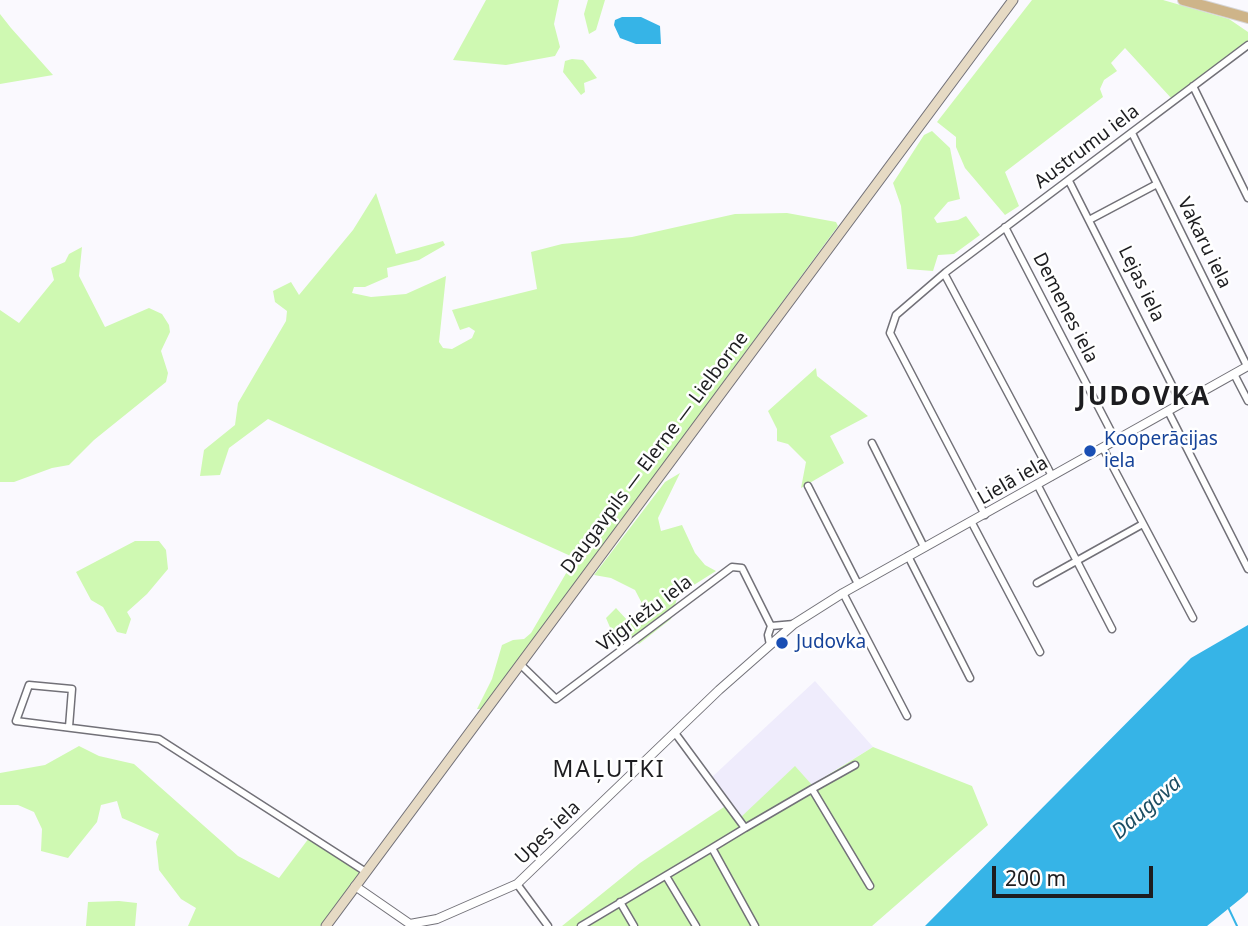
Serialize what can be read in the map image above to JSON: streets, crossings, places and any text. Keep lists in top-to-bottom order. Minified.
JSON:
{"streets":{"main road":["Daugavpils — Elerne — Lielborne"],"street":["Austrumu iela","Vakaru iela","Lejas iela","Demenes iela","Lielā iela","Vījgriežu iela","Upes iela"]},"crossings":[["Austrumu iela","Vakaru iela"],["Austrumu iela","Lejas iela"],["Austrumu iela","Demenes iela"],["Austrumu iela","Lielā iela"],["Vakaru iela","Lielā iela"],["Lejas iela","Lielā iela"],["Demenes iela","Lielā iela"],["Daugavpils — Elerne — Lielborne","Vījgriežu iela"],["Daugavpils — Elerne — Lielborne","Upes iela"],["Lielā iela","Upes iela"]],"districts":["JUDOVKA","MAĻUTKI"],"water":["Daugava"],"places":["Kooperācijas iela","Judovka"],"scale_bar":"200 m"}
